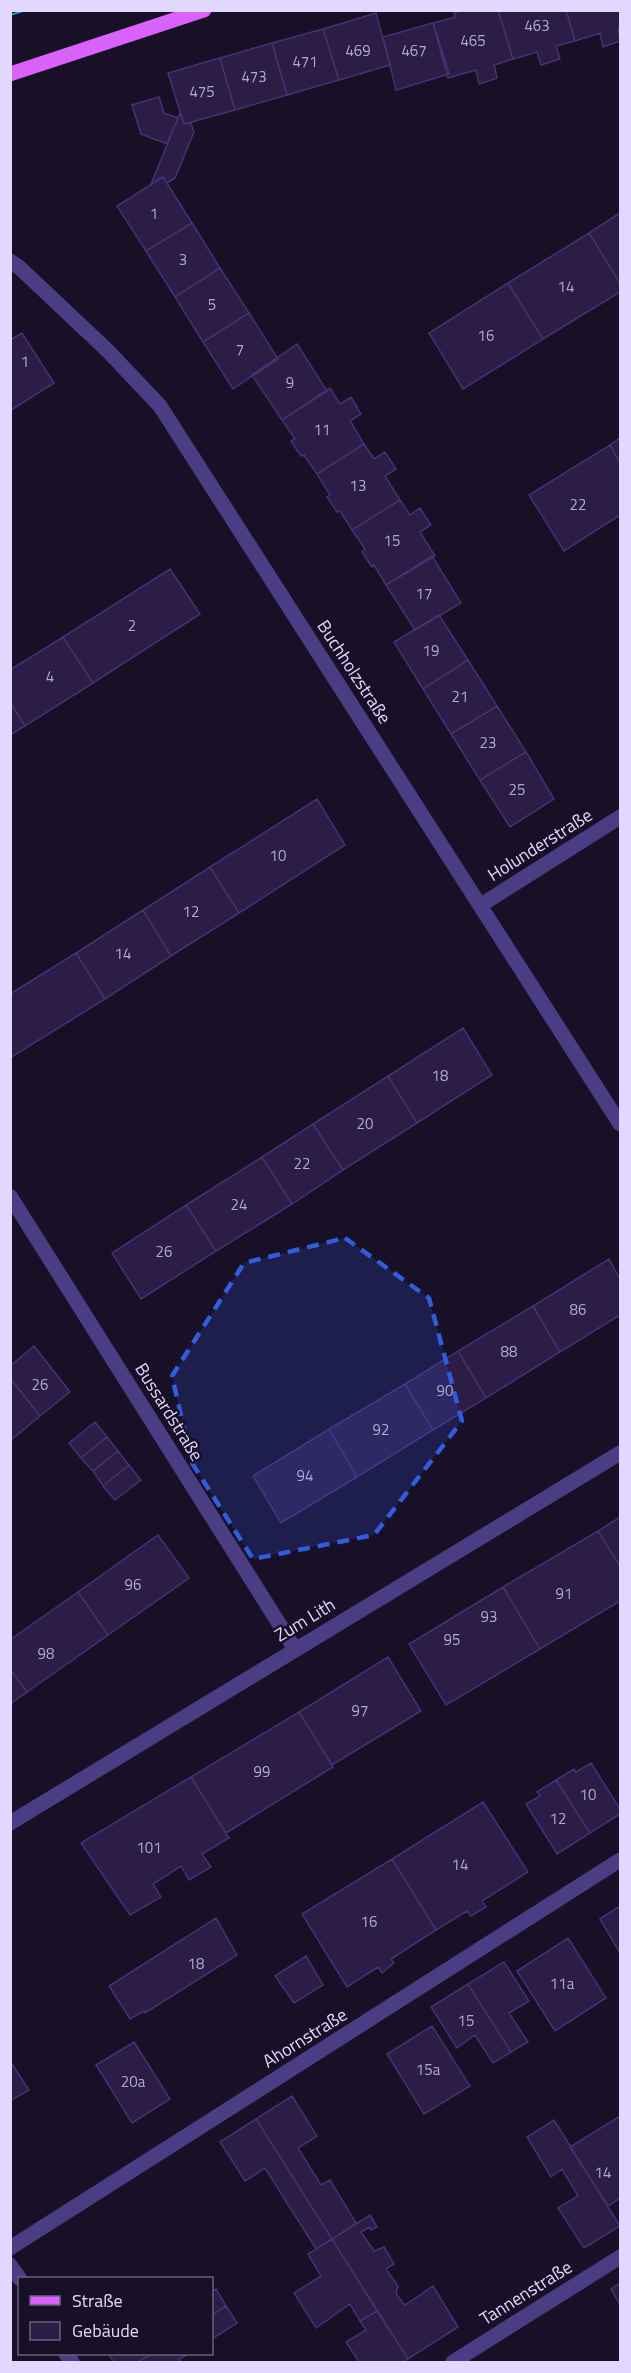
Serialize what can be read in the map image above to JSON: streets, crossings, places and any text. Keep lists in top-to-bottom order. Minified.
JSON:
{"streets":{"street":["Buchholzstraße","Holunderstraße","Bussardstraße","Zum Lith","Ahornstraße","Tannenstraße"]},"crossings":[["Buchholzstraße","Holunderstraße"],["Bussardstraße","Zum Lith"]],"house_numbers":["463","465","469","467","471","473","475","1","3","14","5","16","7","1","9","11","13","22","15","17","2","19","4","21","23","25","10","12","14","18","20","22","24","26","86","88","26","90","92","94","96","91","93","95","98","97","99","10","12","101","14","16","18","11a","15","15a","20a","14"],"legend":["Straße","Gebäude"]}
